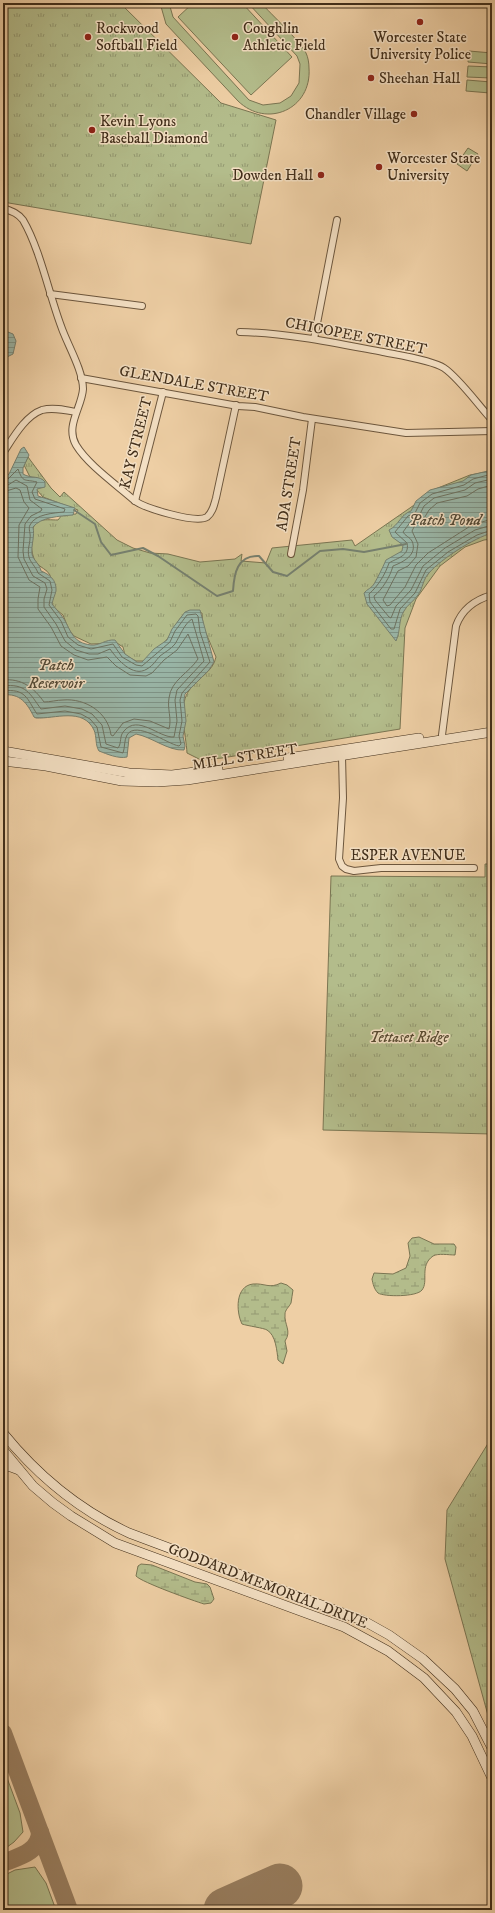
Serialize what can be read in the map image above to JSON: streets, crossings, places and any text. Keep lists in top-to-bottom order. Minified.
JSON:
{"streets":{"main road":["MILL STREET","GODDARD MEMORIAL DRIVE"],"street":["CHICOPEE STREET","GLENDALE STREET","KAY STREET","ADA STREET","ESPER AVENUE"]},"crossings":[["GLENDALE STREET","KAY STREET"],["GLENDALE STREET","ADA STREET"],["MILL STREET","ESPER AVENUE"]],"water":["Patch Pond","Patch Reservoir"],"parks":["Tettaset Ridge"],"places":["Worcester State University Police","Rockwood Softball Field","Coughlin Athletic Field","Sheehan Hall","Chandler Village","Kevin Lyons Baseball Diamond","Worcester State University","Dowden Hall"]}
